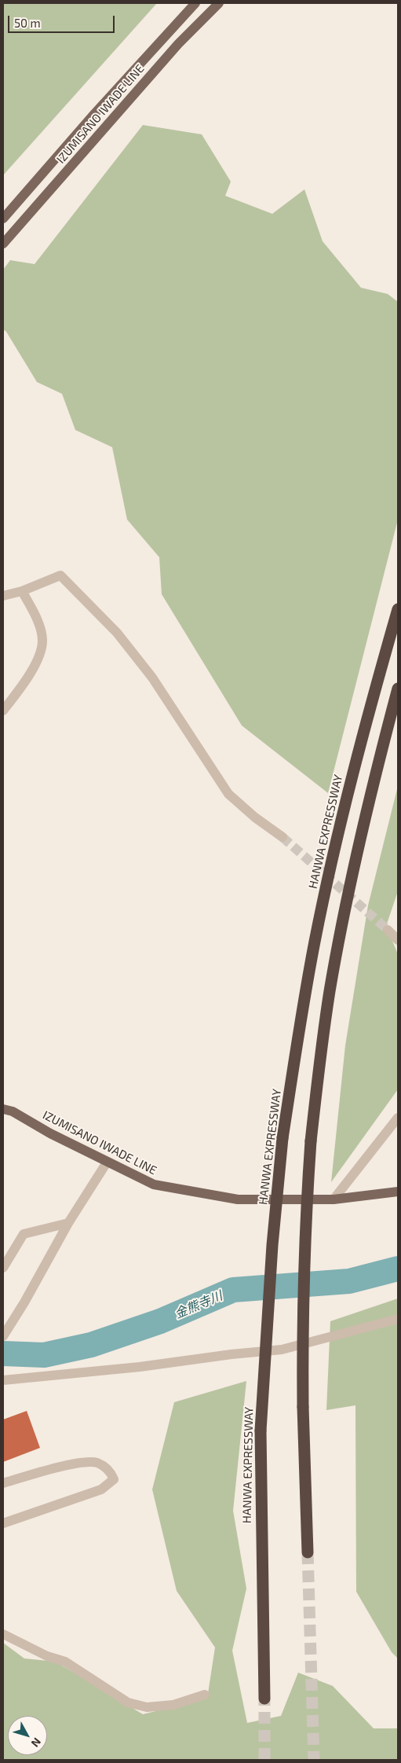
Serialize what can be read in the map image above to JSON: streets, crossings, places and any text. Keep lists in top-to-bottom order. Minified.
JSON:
{"streets":{"highway":["HANWA EXPRESSWAY"],"main road":["IZUMISANO IWADE LINE"]},"water":["金熊寺川"],"scale_bar":"50 m","north":"bottom right"}
